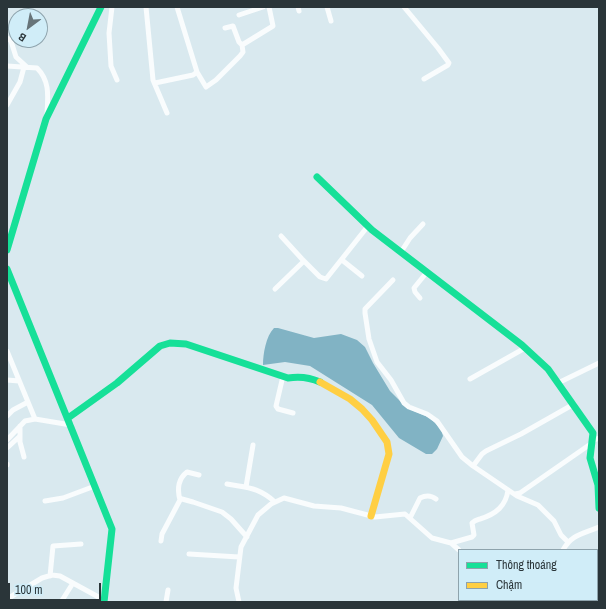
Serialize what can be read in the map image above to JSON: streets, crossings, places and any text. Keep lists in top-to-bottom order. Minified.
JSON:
{"legend":["Thông thoáng","Chậm"],"scale_bar":"100 m","north":"bottom left"}
